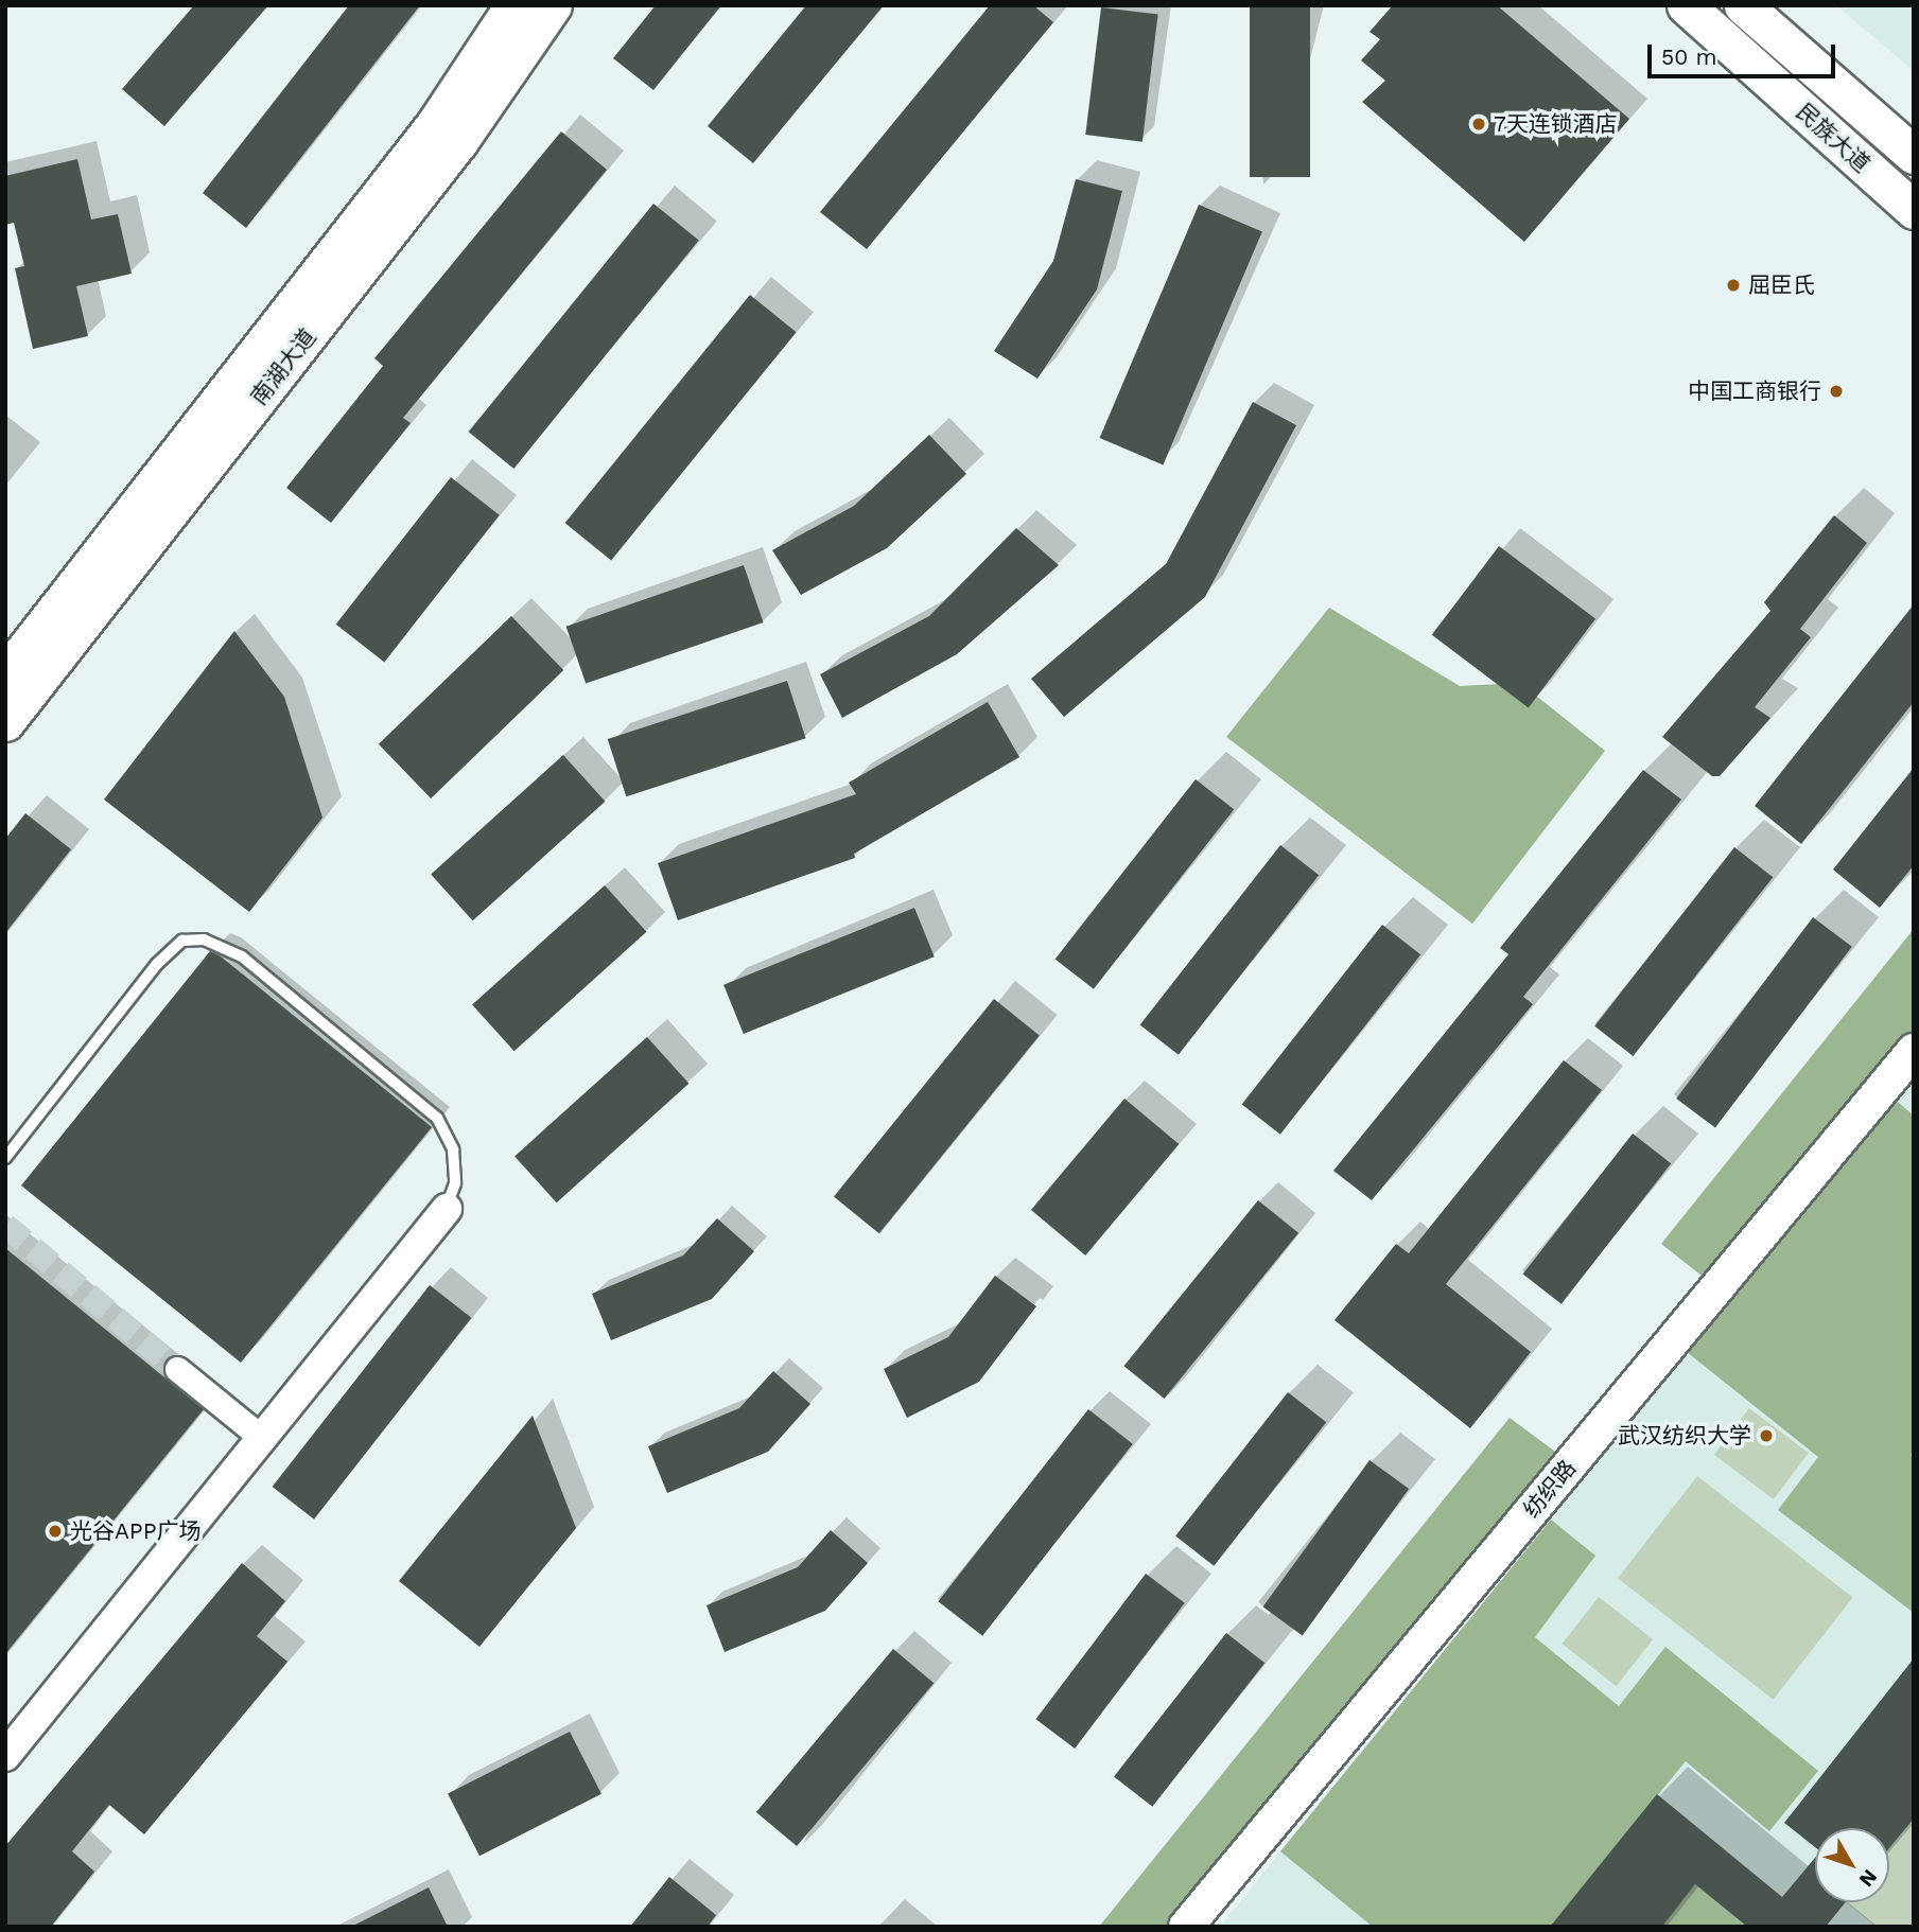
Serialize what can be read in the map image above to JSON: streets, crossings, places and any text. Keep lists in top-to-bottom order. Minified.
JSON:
{"streets":{"main road":["民族大道","南湖大道","纺织路"]},"places":["7天连锁酒店","屈臣氏","中国工商银行","武汉纺织大学","光谷APP广场"],"scale_bar":"50 m","north":"bottom right"}
